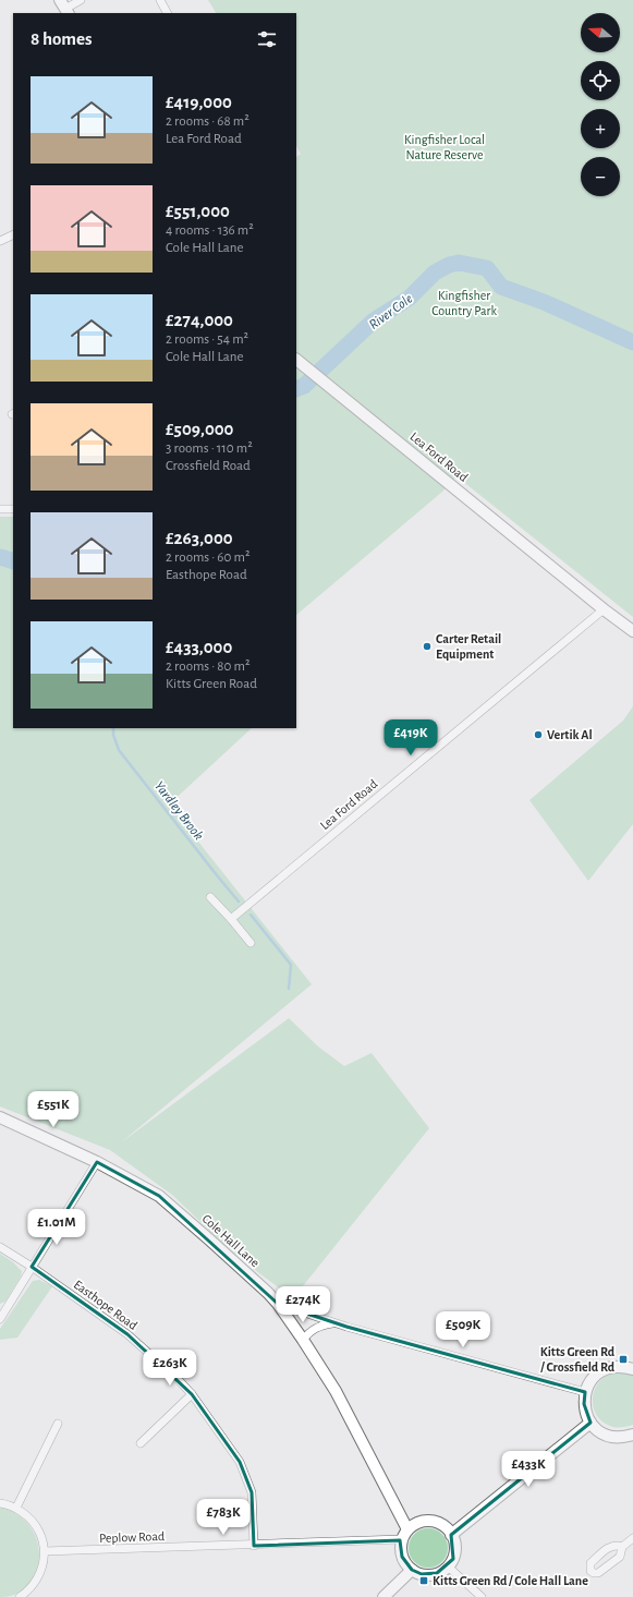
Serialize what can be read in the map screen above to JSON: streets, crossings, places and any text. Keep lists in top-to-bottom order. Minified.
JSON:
{"streets":{"street":["Lea Ford Road","Cole Hall Lane","Easthope Road","Peplow Road"]},"crossings":[["Cole Hall Lane","Peplow Road"],["Easthope Road","Peplow Road"]],"water":["River Cole","Yardley Brook"],"parks":["Kingfisher Local Nature Reserve","Kingfisher Country Park"],"places":{"other":["Carter Retail Equipment","Vertik Al"],"transit":["Kitts Green Rd / Crossfield Rd","Kitts Green Rd / Cole Hall Lane"]},"north":"left","page":{"map_buttons":["+","−"],"heading":"8 homes","list":[{"name":"£419,000","note":"2 rooms · 68 m² · Lea Ford Road"},{"name":"£551,000","note":"4 rooms · 136 m² · Cole Hall Lane"},{"name":"£274,000","note":"2 rooms · 54 m² · Cole Hall Lane"},{"name":"£509,000","note":"3 rooms · 110 m² · Crossfield Road"},{"name":"£263,000","note":"2 rooms · 60 m² · Easthope Road"},{"name":"£433,000","note":"2 rooms · 80 m² · Kitts Green Road"}],"price":["£419K","£551K","£1.01M","£274K","£509K","£263K","£433K","£783K"]}}
